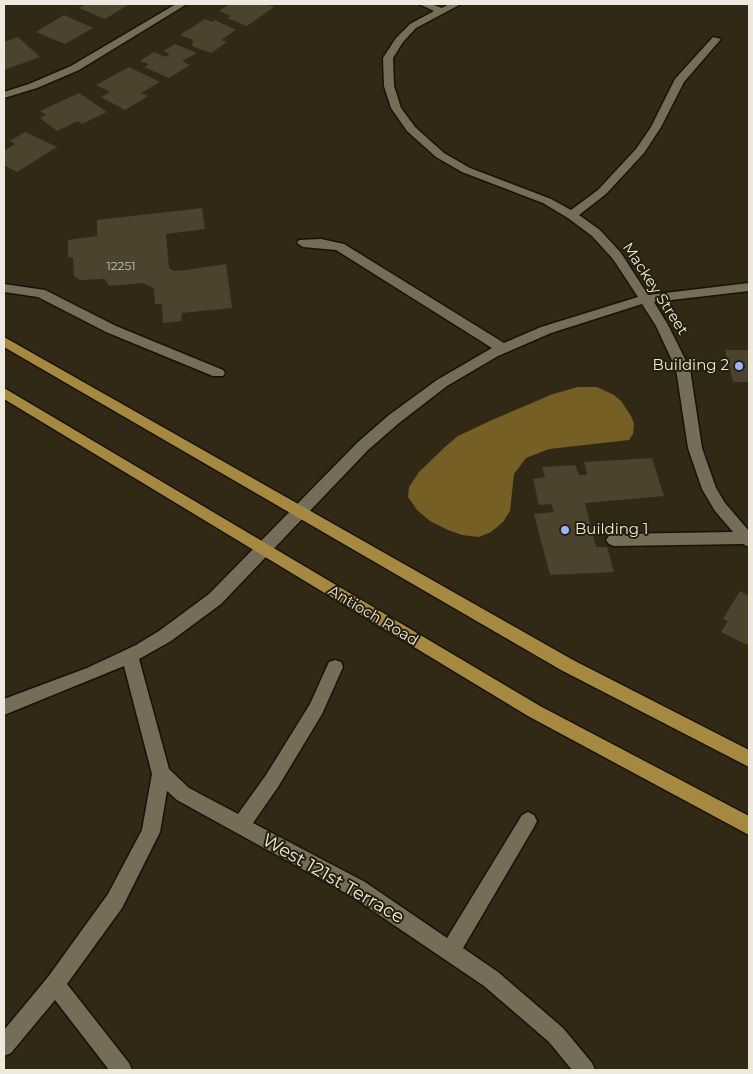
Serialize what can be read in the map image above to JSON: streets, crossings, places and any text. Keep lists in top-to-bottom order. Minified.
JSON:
{"streets":{"main road":["Antioch Road"],"street":["Mackey Street","West 121st Terrace"]},"places":["Building 2","Building 1"],"house_numbers":["12251"]}
